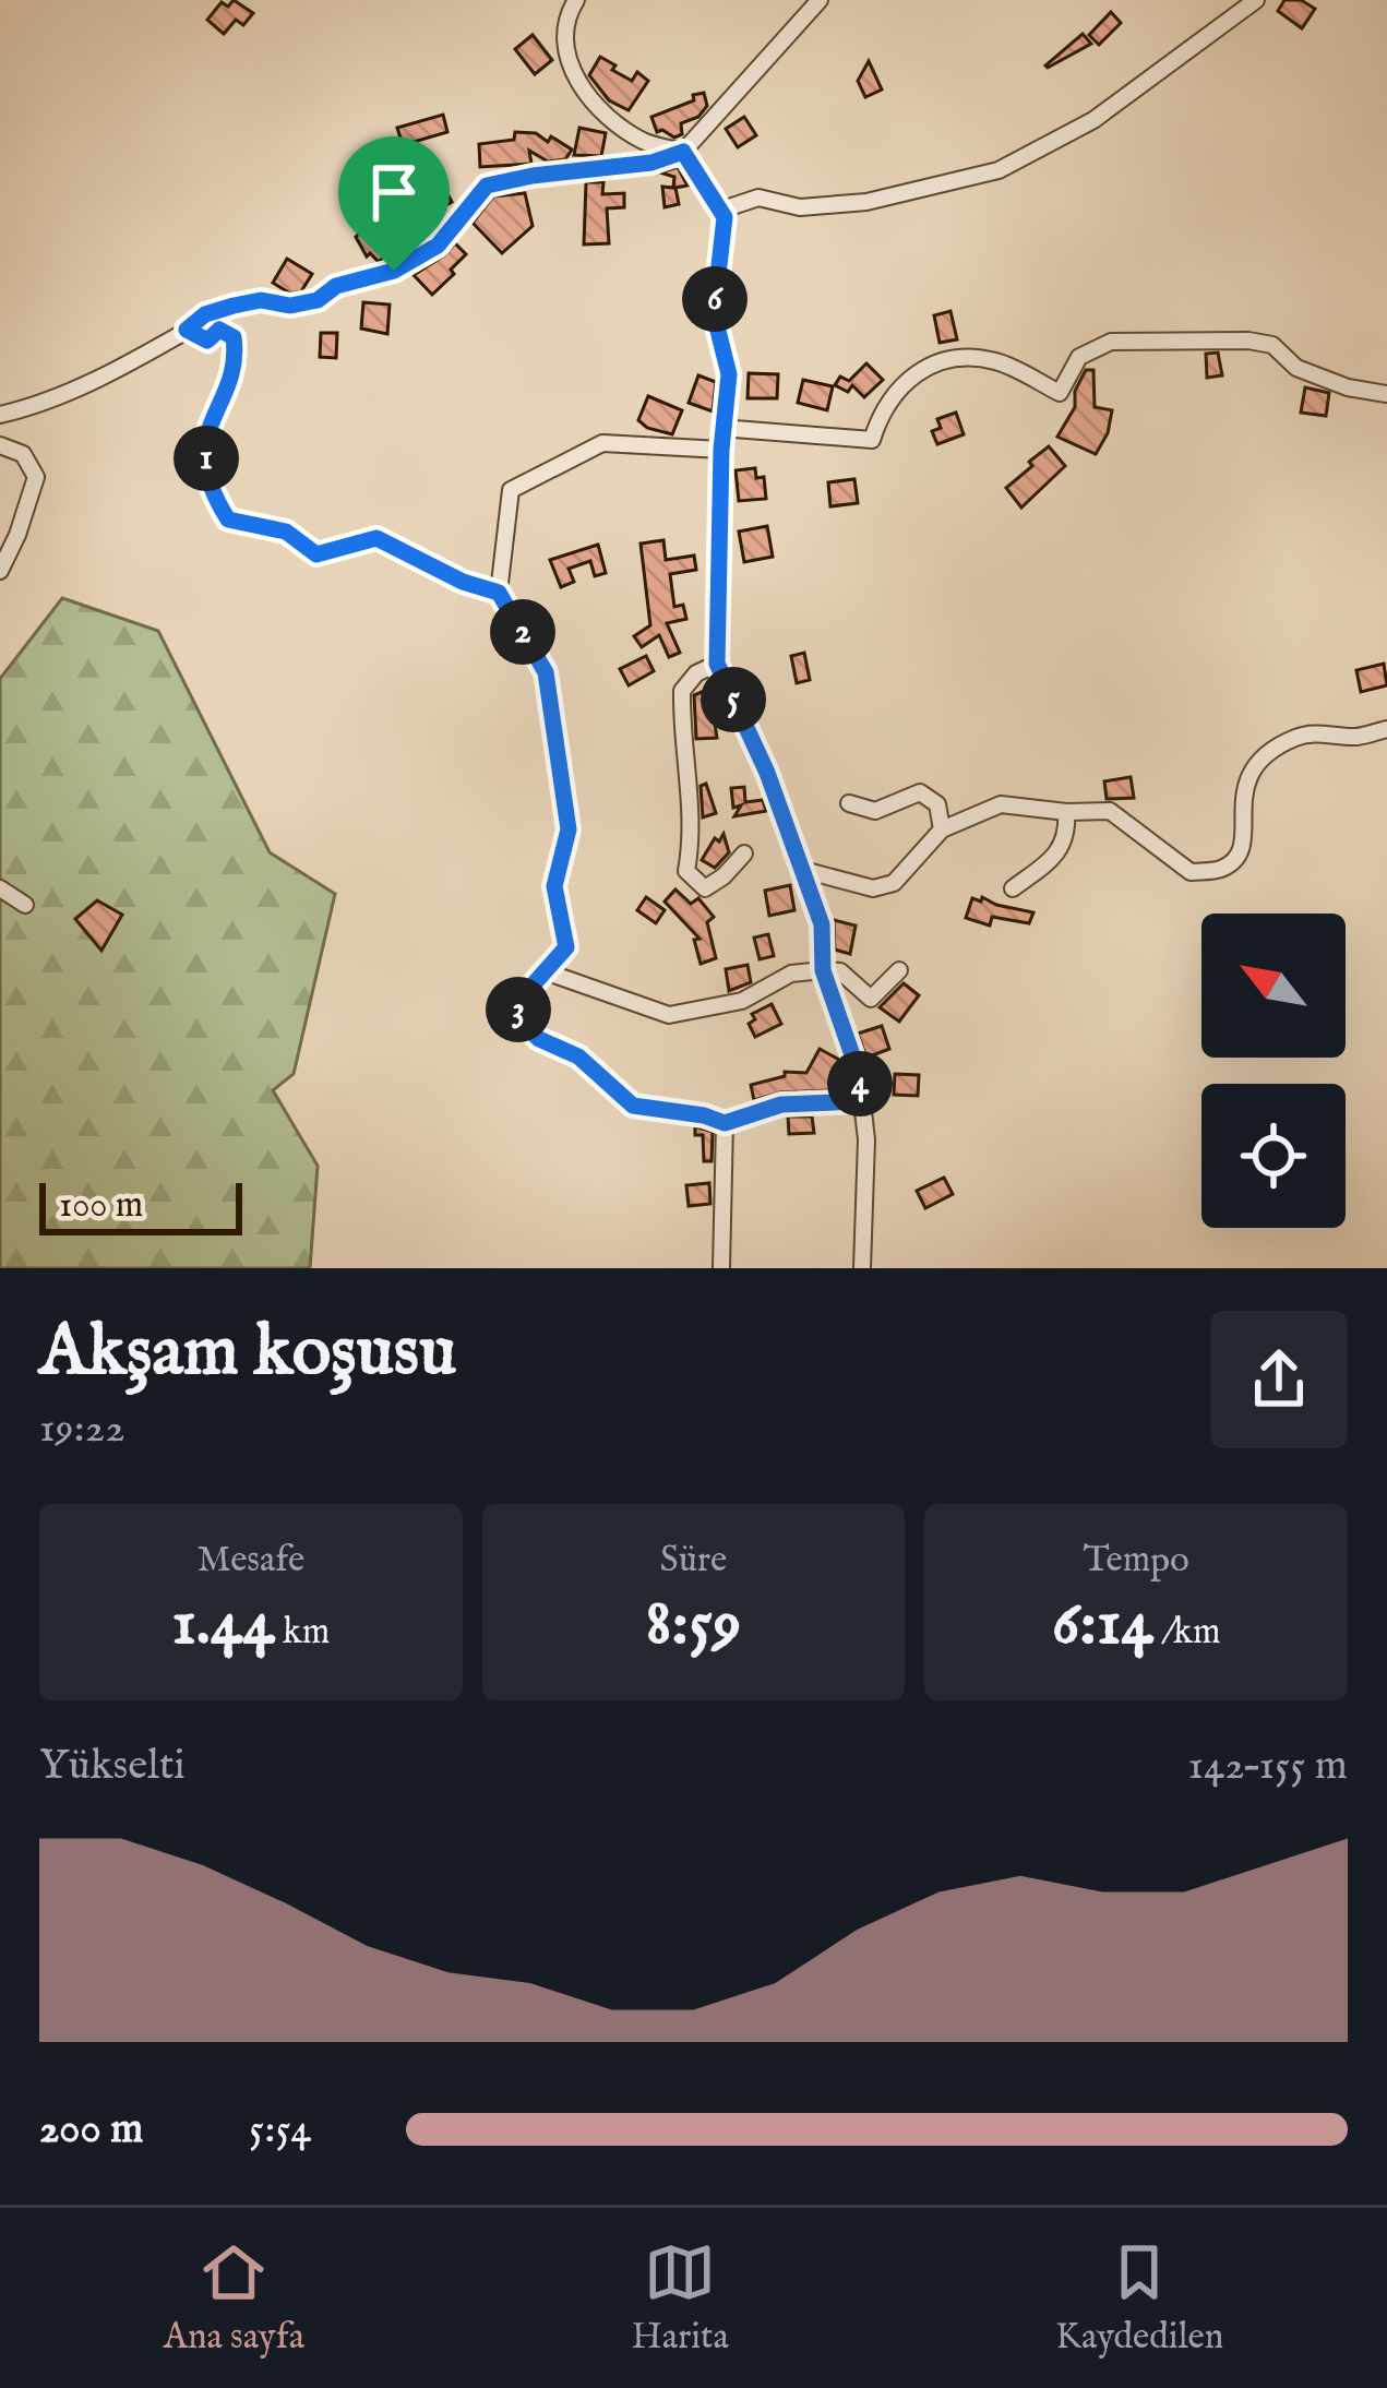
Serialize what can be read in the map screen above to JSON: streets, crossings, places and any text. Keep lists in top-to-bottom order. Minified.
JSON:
{"scale_bar":"100 m","north":"top left","page":{"pins":["6","1","2","5","3","4"],"scale":"100 m","heading":["Akşam koşusu","19:22"],"stats":[["Mesafe","1.44 km"],["Süre","8:59"],["Tempo","6:14 /km"]],"chart":["Yükselti","142–155 m"],"list":[{"name":"200 m","note":"5:54"}],"tabs":["Ana sayfa","Harita","Kaydedilen"]}}
